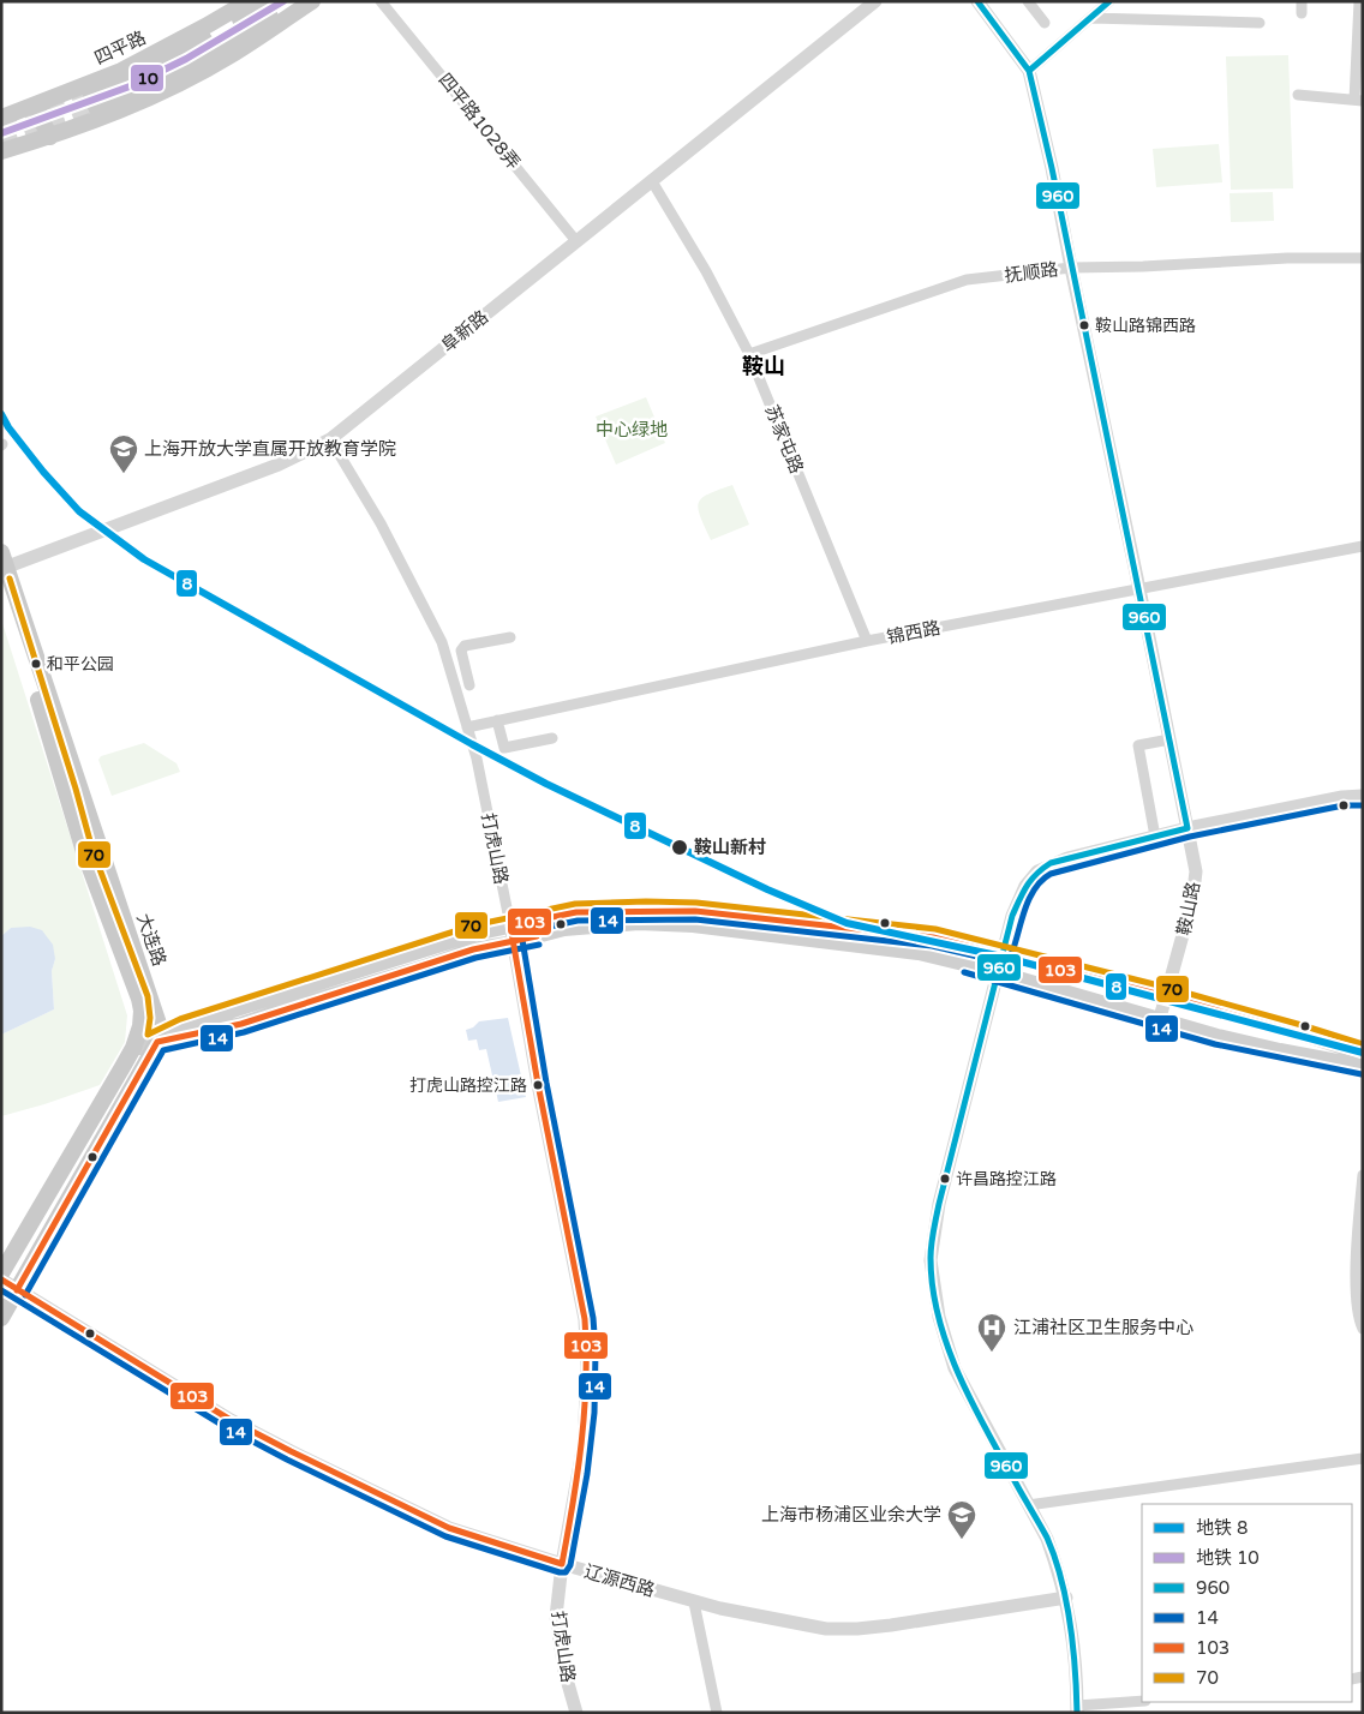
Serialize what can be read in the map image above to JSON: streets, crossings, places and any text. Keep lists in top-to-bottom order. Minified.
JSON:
{"streets":{"main road":["四平路","大连路"],"street":["四平路1028弄","抚顺路","阜新路","苏家屯路","锦西路","打虎山路","鞍山路","辽源西路"]},"crossings":[["四平路1028弄","阜新路"],["抚顺路","苏家屯路"],["抚顺路","鞍山路"],["阜新路","苏家屯路"],["阜新路","打虎山路"],["阜新路","大连路"],["苏家屯路","锦西路"],["锦西路","打虎山路"],["锦西路","鞍山路"],["打虎山路","辽源西路"]],"districts":["鞍山"],"parks":["中心绿地"],"places":{"other":["鞍山路锦西路","和平公园","鞍山新村","打虎山路控江路","许昌路控江路"],"school or university":["上海开放大学直属开放教育学院","上海市杨浦区业余大学"],"hospital":["江浦社区卫生服务中心"]},"lines":["metro line 10","transit line 960","metro line 8","transit line 70","transit line 14","transit line 103"],"legend":["地铁 8","地铁 10","960","14","103","70"]}
